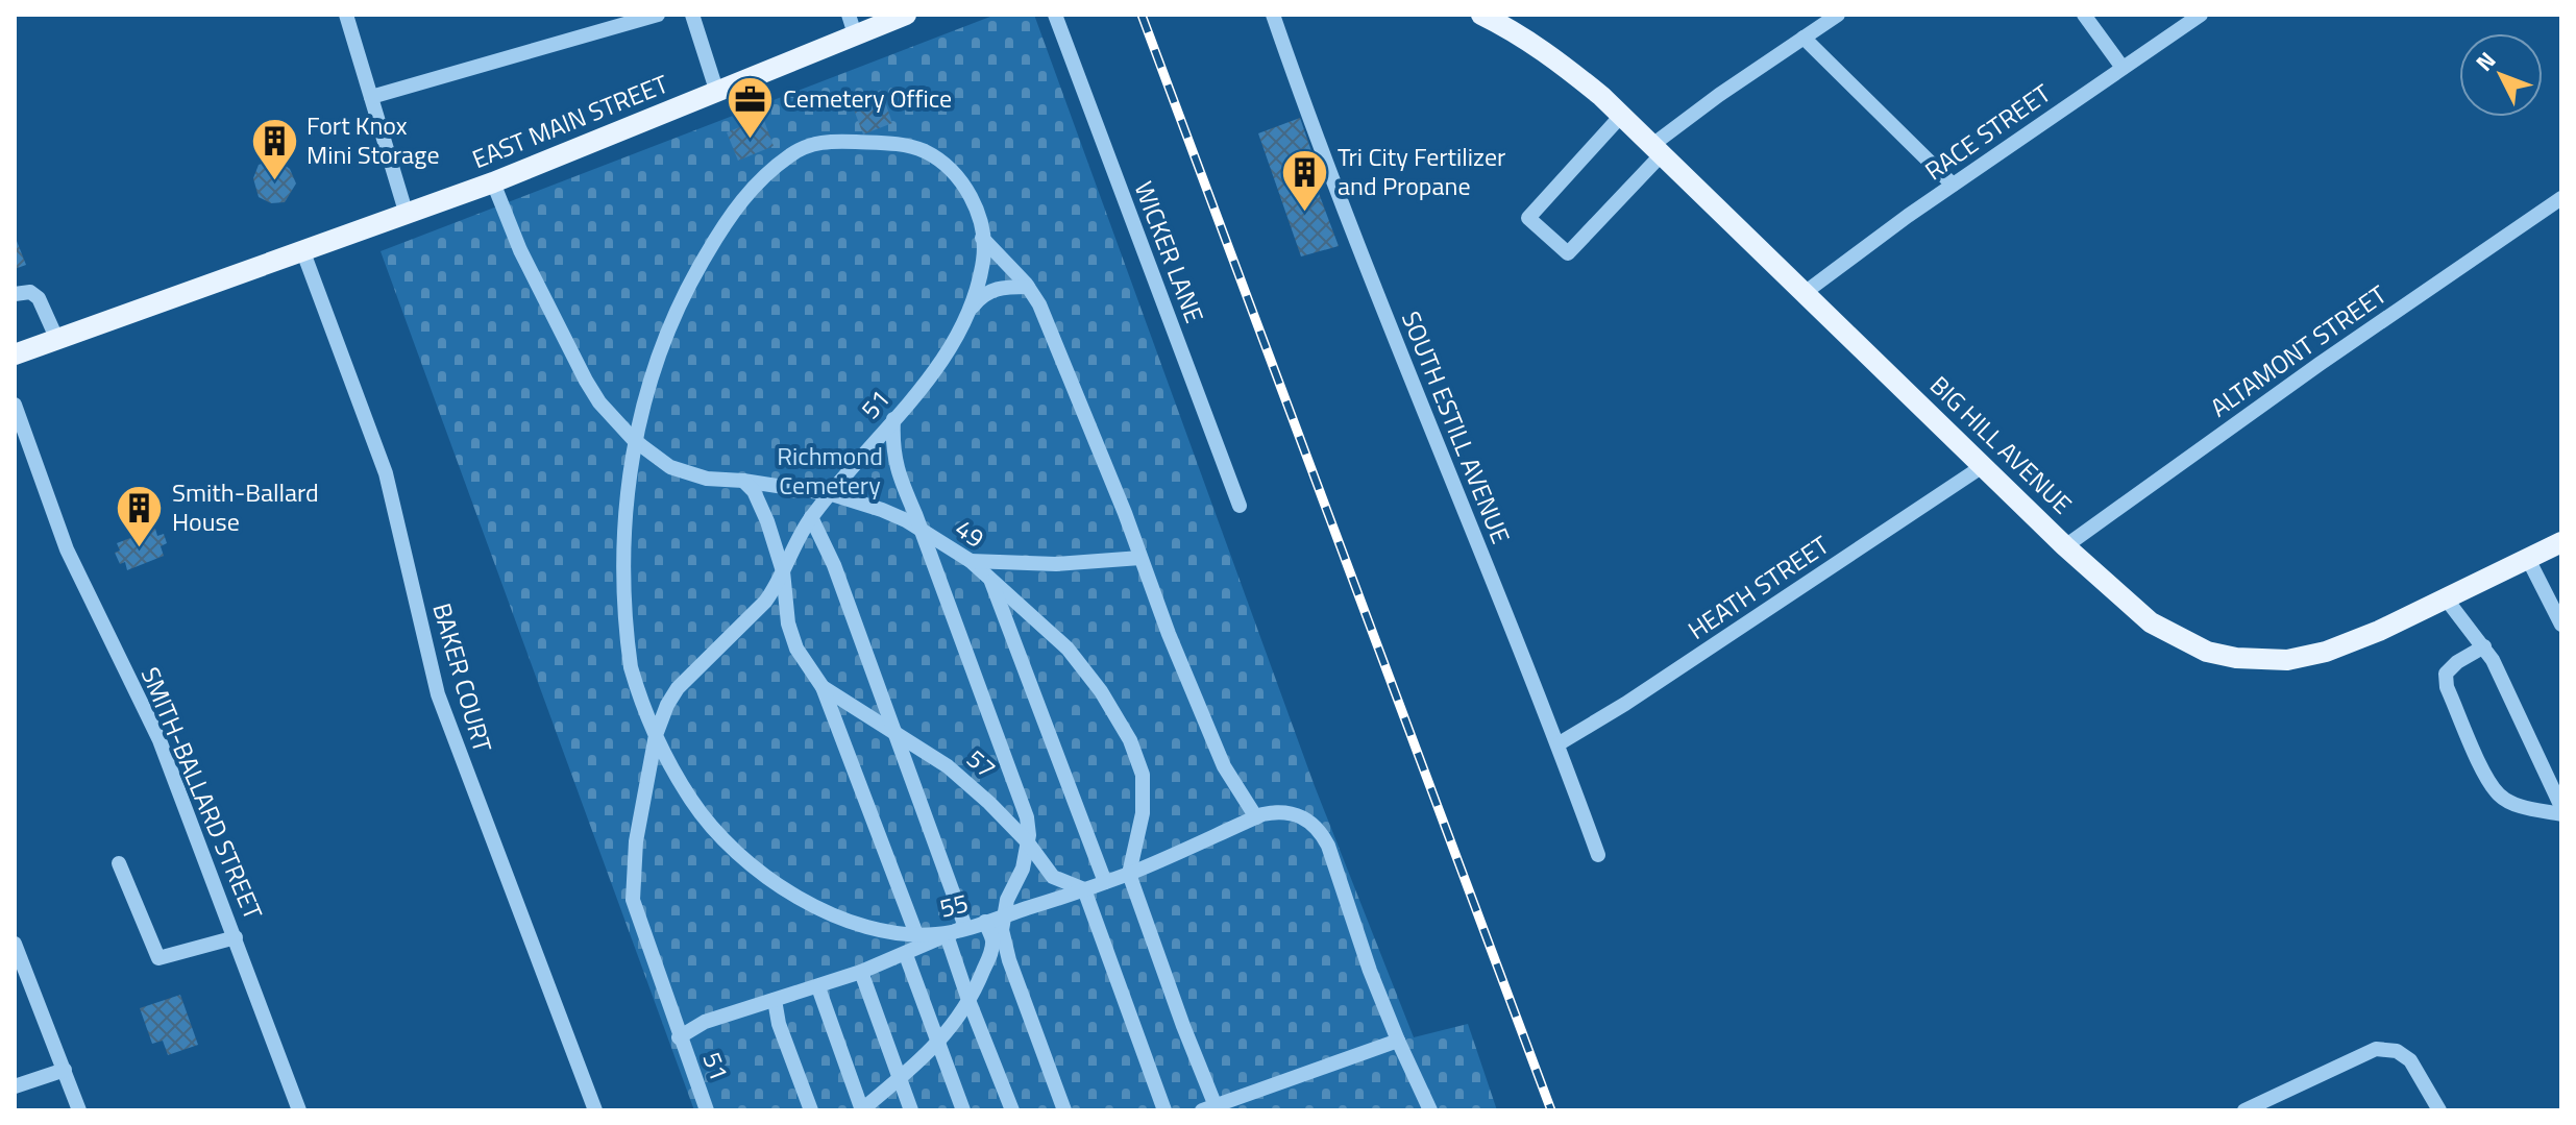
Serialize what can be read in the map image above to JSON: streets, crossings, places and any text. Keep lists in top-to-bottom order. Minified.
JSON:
{"streets":{"main road":["EAST MAIN STREET","BIG HILL AVENUE"],"street":["RACE STREET","WICKER LANE","ALTAMONT STREET","51","SOUTH ESTILL AVENUE","49","HEATH STREET","BAKER COURT","57","SMITH-BALLARD STREET","55"]},"crossings":[["EAST MAIN STREET","49"],["EAST MAIN STREET","BAKER COURT"],["RACE STREET","BIG HILL AVENUE"],["ALTAMONT STREET","BIG HILL AVENUE"],["51","49"],["51","57"],["51","55"],["SOUTH ESTILL AVENUE","HEATH STREET"],["BIG HILL AVENUE","HEATH STREET"],["49","57"],["49","55"],["57","55"]],"parks":["Richmond Cemetery"],"places":{"office":["Cemetery Office"],"building":["Fort Knox Mini Storage","Tri City Fertilizer and Propane","Smith-Ballard House"]},"north":"top left"}
